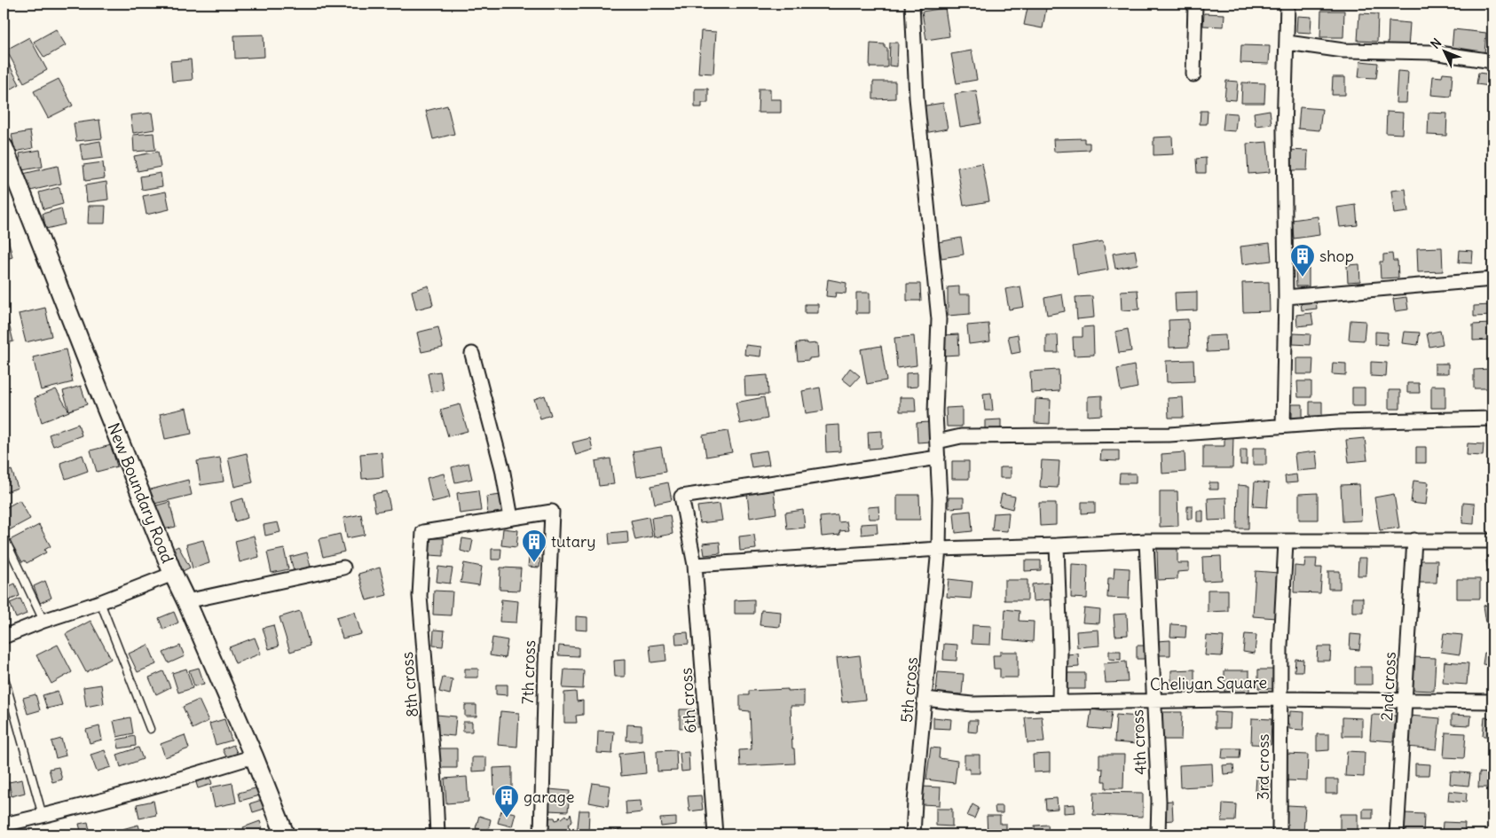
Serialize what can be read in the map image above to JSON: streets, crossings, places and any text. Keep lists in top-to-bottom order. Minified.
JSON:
{"streets":{"main road":["New Boundary Road"],"street":["7th cross","Cheliyan Square","8th cross","2nd cross","5th cross","6th cross","4th cross","3rd cross"]},"crossings":[["7th cross","8th cross"],["Cheliyan Square","2nd cross"],["Cheliyan Square","5th cross"],["Cheliyan Square","4th cross"],["Cheliyan Square","3rd cross"],["5th cross","6th cross"]],"places":{"building":["shop","tutary","garage"]},"north":"top left"}
